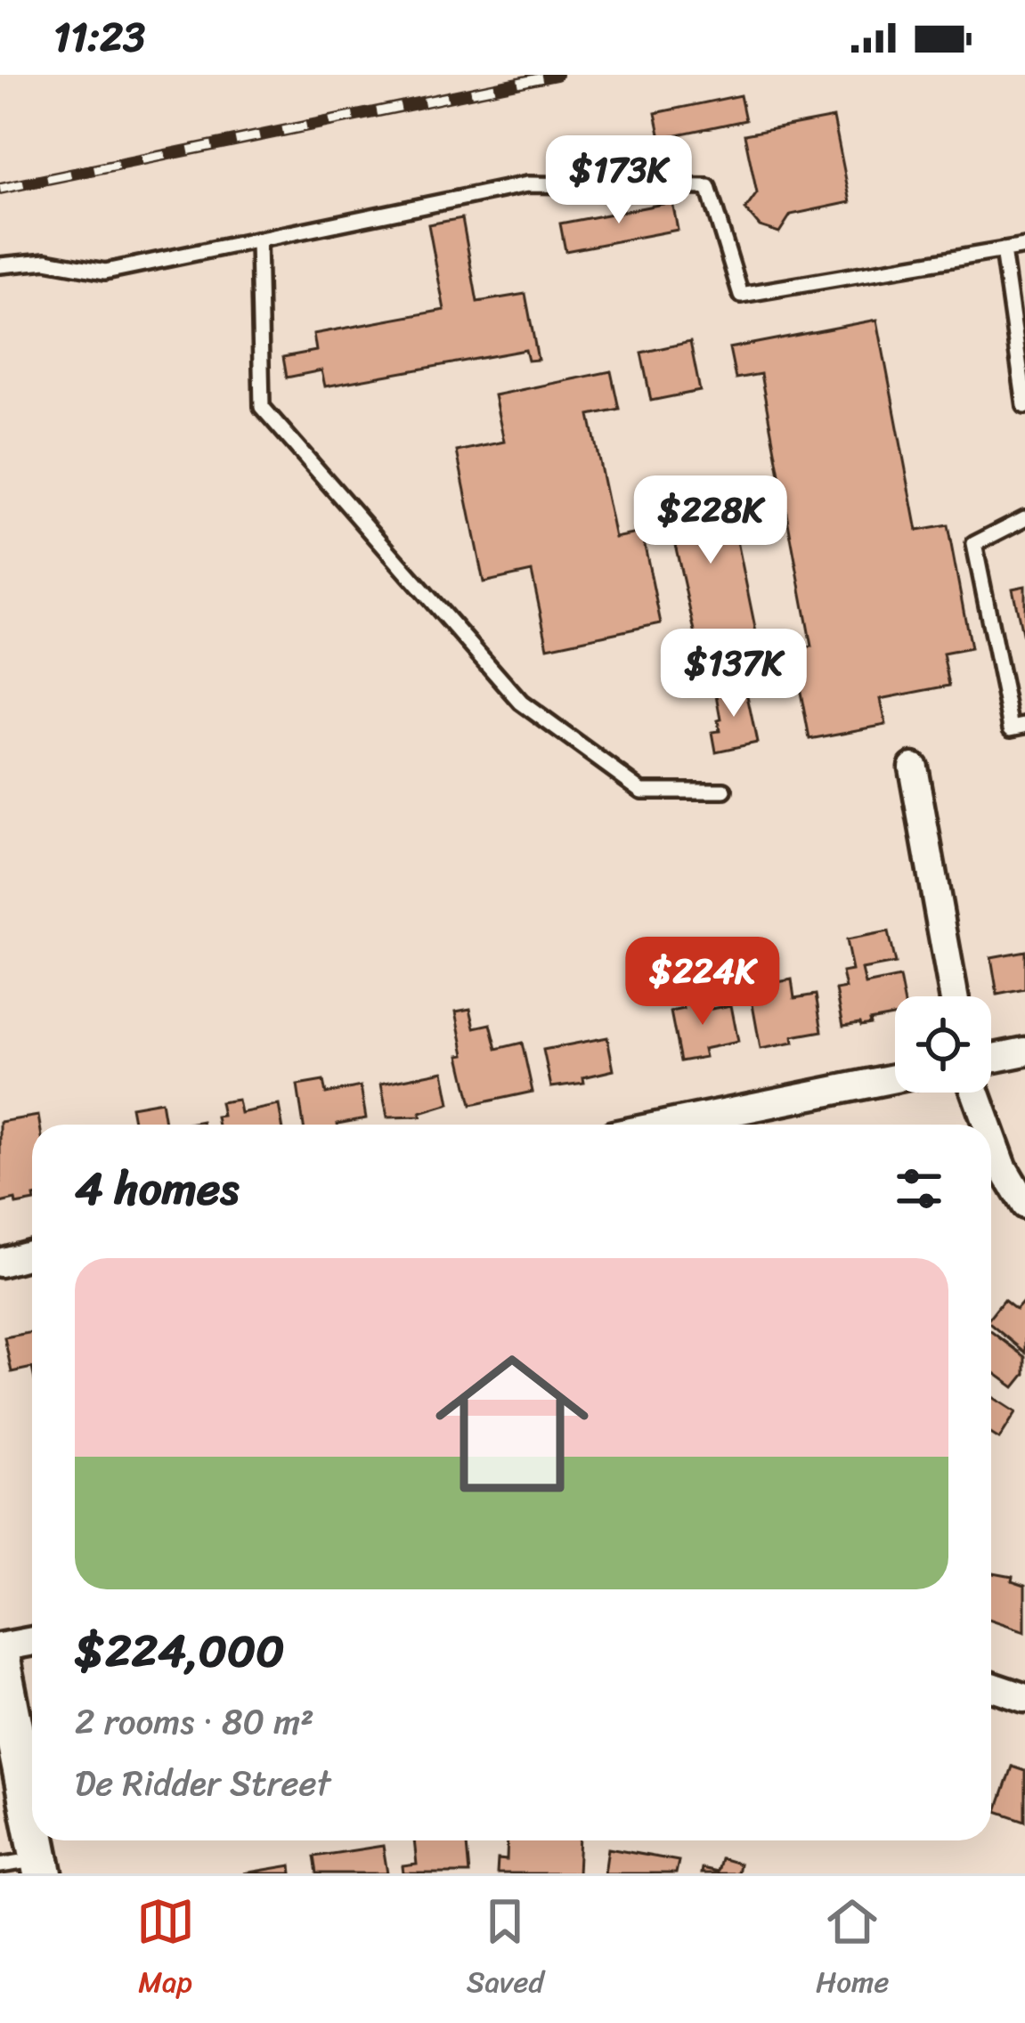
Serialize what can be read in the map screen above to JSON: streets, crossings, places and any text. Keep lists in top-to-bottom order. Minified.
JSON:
{"page":{"status":"11:23","price":["$173K","$228K","$137K","$224K"],"heading":"4 homes","list":[{"name":"$224,000","note":"2 rooms · 80 m² · De Ridder Street"}],"tabs":["Map","Saved","Home"]}}
